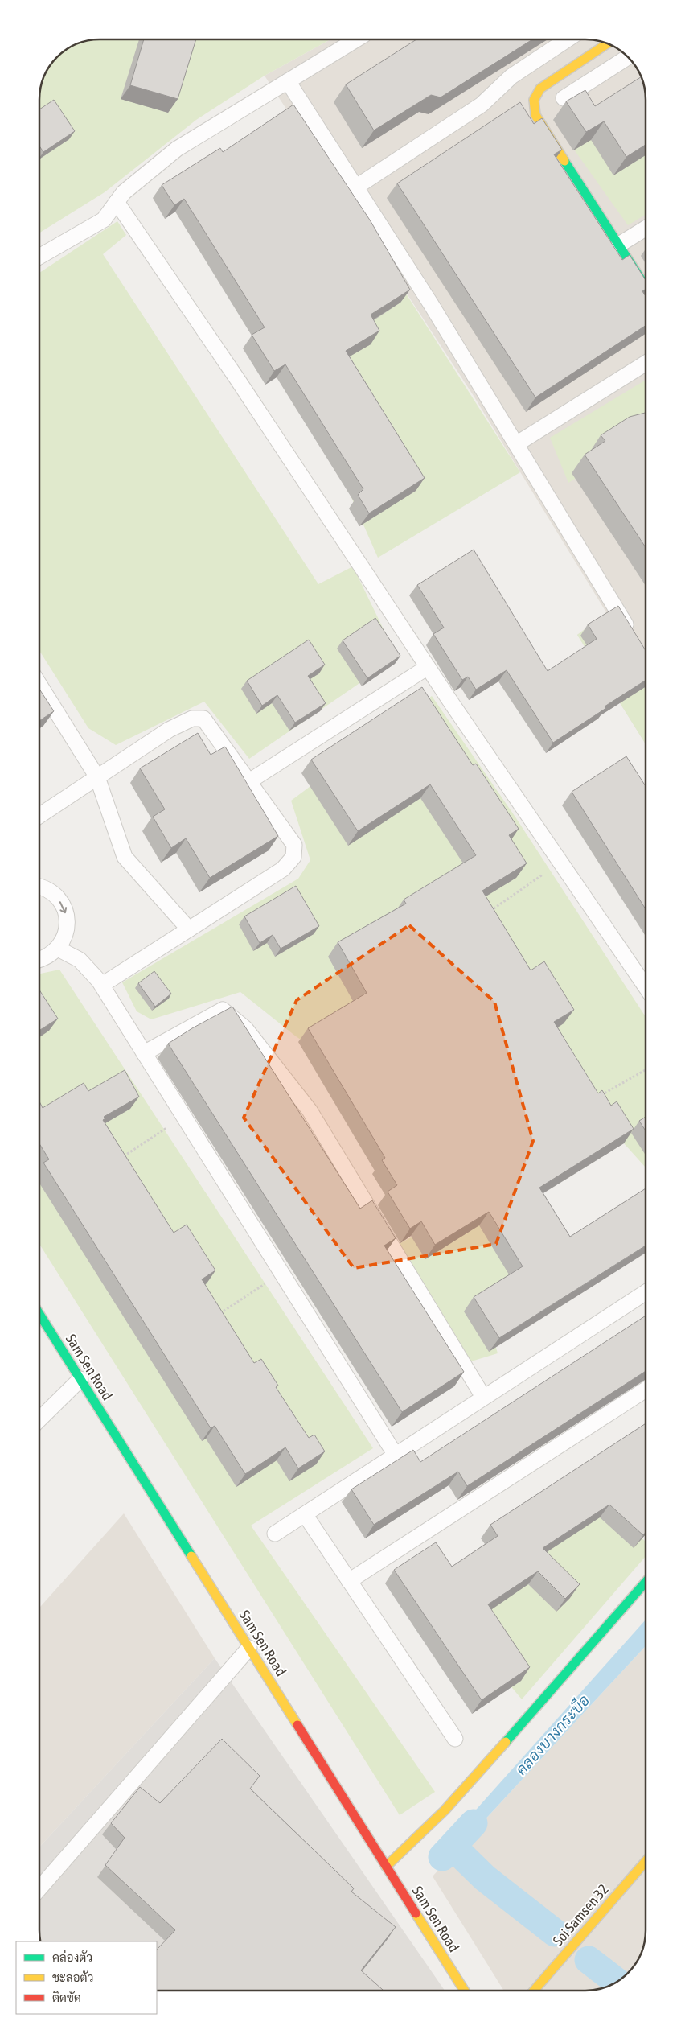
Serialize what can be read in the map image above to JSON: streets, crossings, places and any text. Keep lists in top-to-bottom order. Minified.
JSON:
{"streets":{"street":["Sam Sen Road","Soi Samsen 32"]},"water":["คลองบางกระบือ"],"legend":["คล่องตัว","ชะลอตัว","ติดขัด"]}
